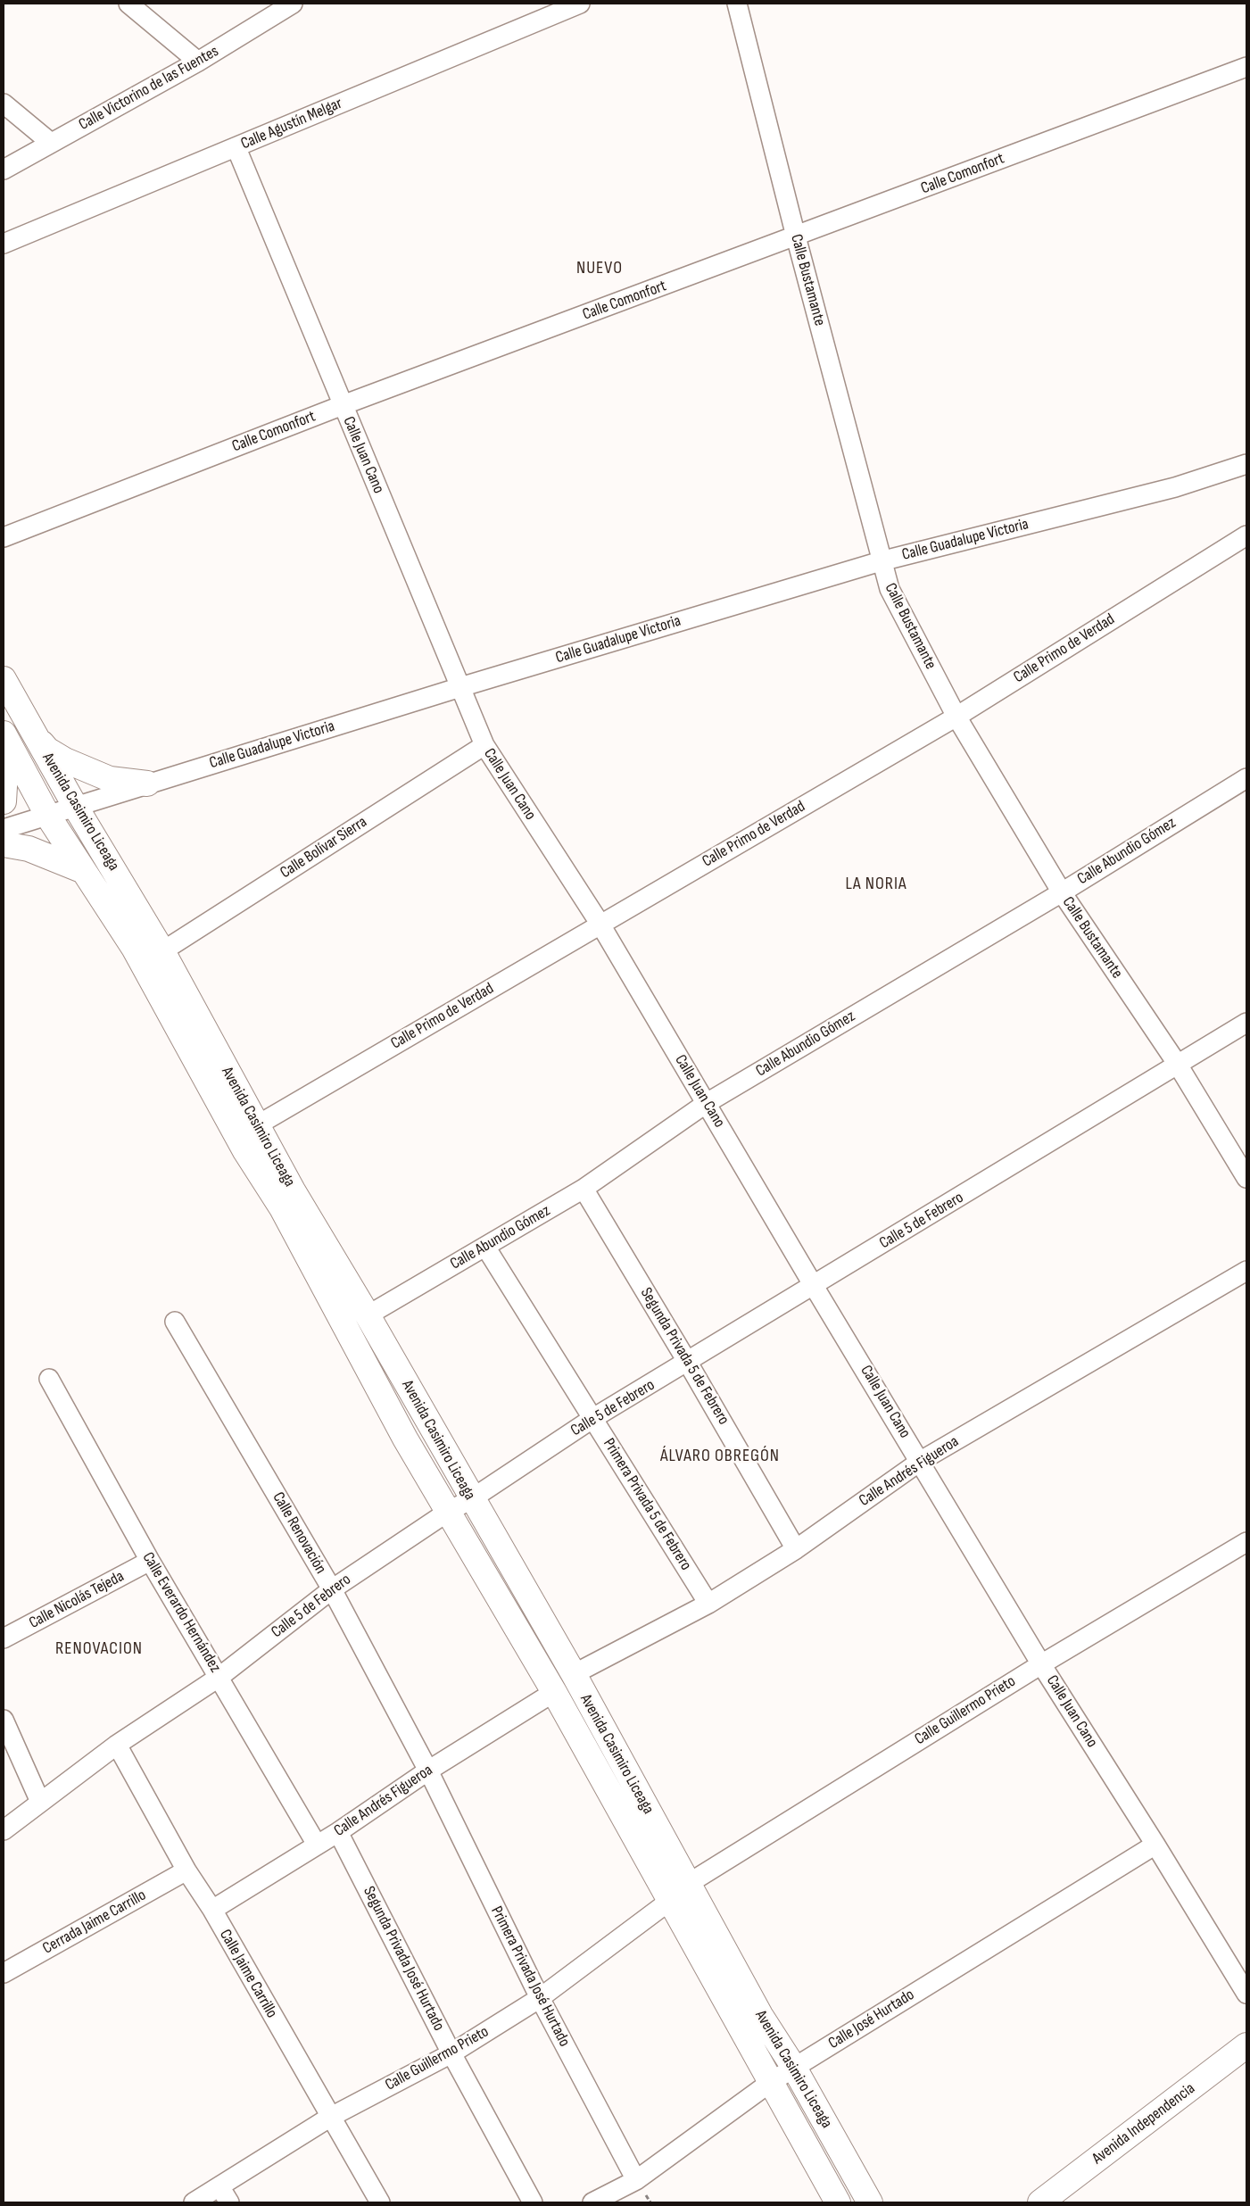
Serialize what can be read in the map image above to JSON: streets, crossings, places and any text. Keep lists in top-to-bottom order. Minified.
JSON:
{"streets":{"main road":["Avenida Casimiro Liceaga","Avenida Independencia"],"street":["Calle Victorino de las Fuentes","Calle Agustín Melgar","Calle Comonfort","Calle Bustamante","Calle Juan Cano","Calle Guadalupe Victoria","Calle Primo de Verdad","Calle Bolívar Sierra","Calle Abundio Gómez","Calle 5 de Febrero","Segunda Privada 5 de Febrero","Calle Andrés Figueroa","Primera Privada 5 de Febrero","Calle Renovación","Calle Nicolás Tejeda","Calle Everardo Hernández","Calle Guillermo Prieto","Cerrada Jaime Carrillo","Segunda Privada José Hurtado","Calle Jaime Carrillo","Primera Privada José Hurtado","Calle José Hurtado"]},"crossings":[["Calle Agustín Melgar","Calle Juan Cano"],["Calle Comonfort","Calle Bustamante"],["Calle Comonfort","Calle Juan Cano"],["Calle Bustamante","Calle Guadalupe Victoria"],["Calle Bustamante","Calle Primo de Verdad"],["Calle Bustamante","Calle Abundio Gómez"],["Calle Bustamante","Calle 5 de Febrero"],["Calle Juan Cano","Calle Guadalupe Victoria"],["Calle Juan Cano","Calle Primo de Verdad"],["Calle Juan Cano","Calle Bolívar Sierra"],["Calle Juan Cano","Calle Abundio Gómez"],["Calle Juan Cano","Calle 5 de Febrero"],["Calle Juan Cano","Calle Andrés Figueroa"],["Calle Juan Cano","Calle Guillermo Prieto"],["Calle Juan Cano","Calle José Hurtado"],["Calle Guadalupe Victoria","Avenida Casimiro Liceaga"],["Calle Primo de Verdad","Avenida Casimiro Liceaga"],["Avenida Casimiro Liceaga","Calle Bolívar Sierra"],["Avenida Casimiro Liceaga","Calle Abundio Gómez"],["Avenida Casimiro Liceaga","Calle 5 de Febrero"],["Avenida Casimiro Liceaga","Calle Andrés Figueroa"],["Avenida Casimiro Liceaga","Calle Guillermo Prieto"],["Avenida Casimiro Liceaga","Calle José Hurtado"],["Calle Abundio Gómez","Segunda Privada 5 de Febrero"],["Calle Abundio Gómez","Primera Privada 5 de Febrero"],["Calle 5 de Febrero","Segunda Privada 5 de Febrero"],["Calle 5 de Febrero","Primera Privada 5 de Febrero"],["Calle 5 de Febrero","Calle Renovación"],["Calle 5 de Febrero","Calle Everardo Hernández"],["Calle 5 de Febrero","Calle Jaime Carrillo"],["Segunda Privada 5 de Febrero","Calle Andrés Figueroa"],["Calle Andrés Figueroa","Primera Privada 5 de Febrero"],["Calle Andrés Figueroa","Calle Renovación"],["Calle Andrés Figueroa","Calle Everardo Hernández"],["Calle Andrés Figueroa","Segunda Privada José Hurtado"],["Calle Andrés Figueroa","Calle Jaime Carrillo"],["Calle Andrés Figueroa","Primera Privada José Hurtado"],["Calle Renovación","Primera Privada José Hurtado"],["Calle Nicolás Tejeda","Calle Everardo Hernández"],["Calle Guillermo Prieto","Segunda Privada José Hurtado"],["Calle Guillermo Prieto","Calle Jaime Carrillo"],["Calle Guillermo Prieto","Primera Privada José Hurtado"],["Cerrada Jaime Carrillo","Calle Jaime Carrillo"],["Primera Privada José Hurtado","Calle José Hurtado"]],"districts":["NUEVO","LA NORIA","ÁLVARO OBREGÓN","RENOVACION"]}
